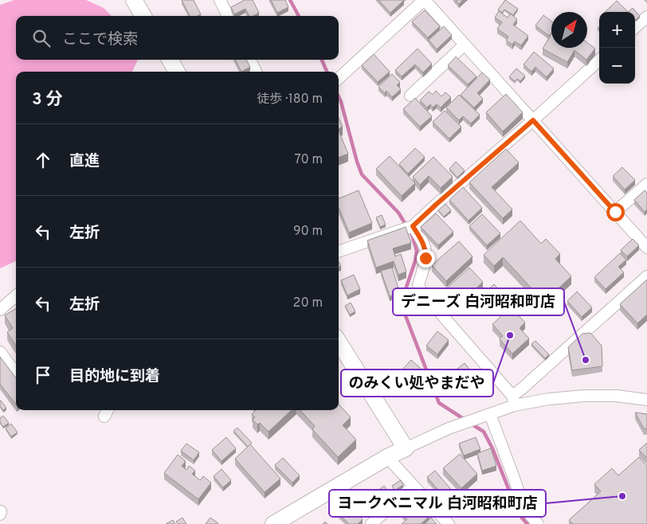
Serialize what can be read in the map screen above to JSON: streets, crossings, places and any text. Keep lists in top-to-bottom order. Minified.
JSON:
{"places":["のみくい処やまだや","デニーズ 白河昭和町店","ヨークベニマル 白河昭和町店"],"north":"top right","page":{"map_buttons":["+","−"],"search":"ここで検索","heading":["3 分","徒歩 · 180 m"],"list":[["直進","70 m"],["左折","90 m"],["左折","20 m"],"目的地に到着"]}}
